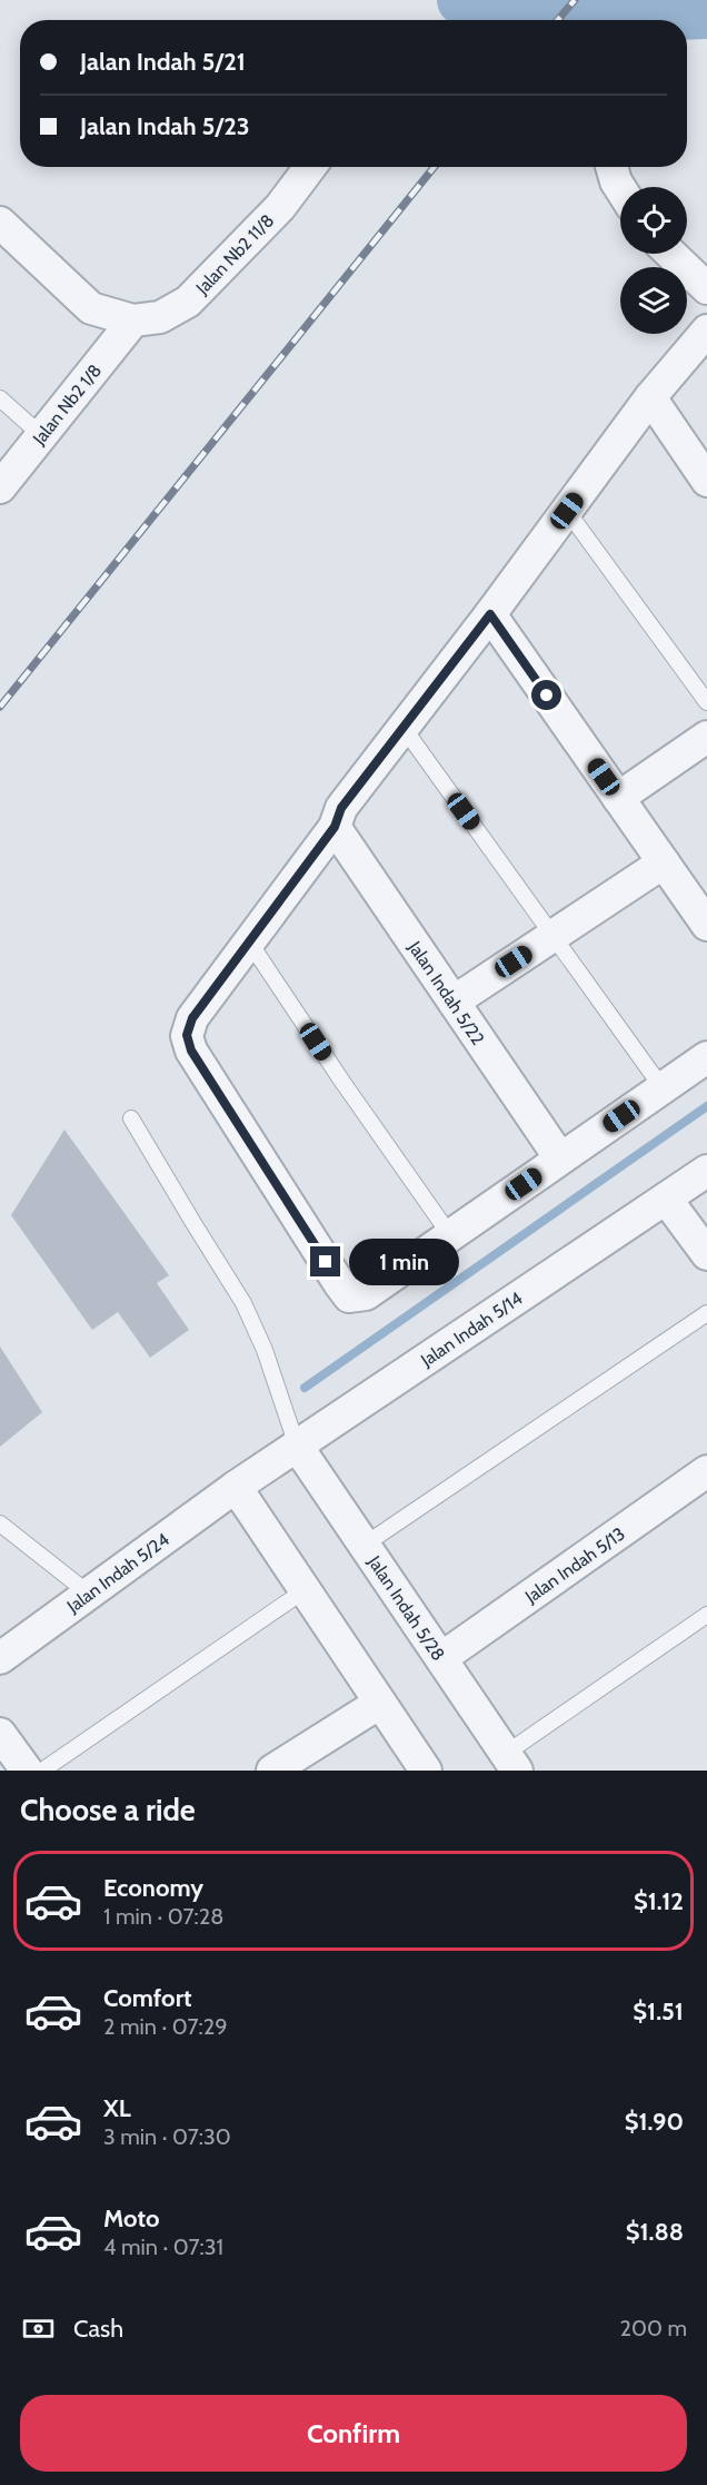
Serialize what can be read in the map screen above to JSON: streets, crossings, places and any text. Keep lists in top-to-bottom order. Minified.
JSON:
{"streets":{"street":["Jalan Nb2 11/8","Jalan Nb2 1/8","Jalan Indah 5/22","Jalan Indah 5/14","Jalan Indah 5/13","Jalan Indah 5/24","Jalan Indah 5/28"]},"crossings":[["Jalan Nb2 11/8","Jalan Nb2 1/8"],["Jalan Indah 5/14","Jalan Indah 5/24"],["Jalan Indah 5/14","Jalan Indah 5/28"],["Jalan Indah 5/13","Jalan Indah 5/28"]],"page":{"banner":["Jalan Indah 5/21","Jalan Indah 5/23"],"bubble":"1 min","heading":"Choose a ride","list":[{"name":"Economy","note":"1 min · 07:28","value":"$1.12"},{"name":"Comfort","note":"2 min · 07:29","value":"$1.51"},{"name":"XL","note":"3 min · 07:30","value":"$1.90"},{"name":"Moto","note":"4 min · 07:31","value":"$1.88"}],"pay":["Cash","200 m"],"buttons":"Confirm"}}
